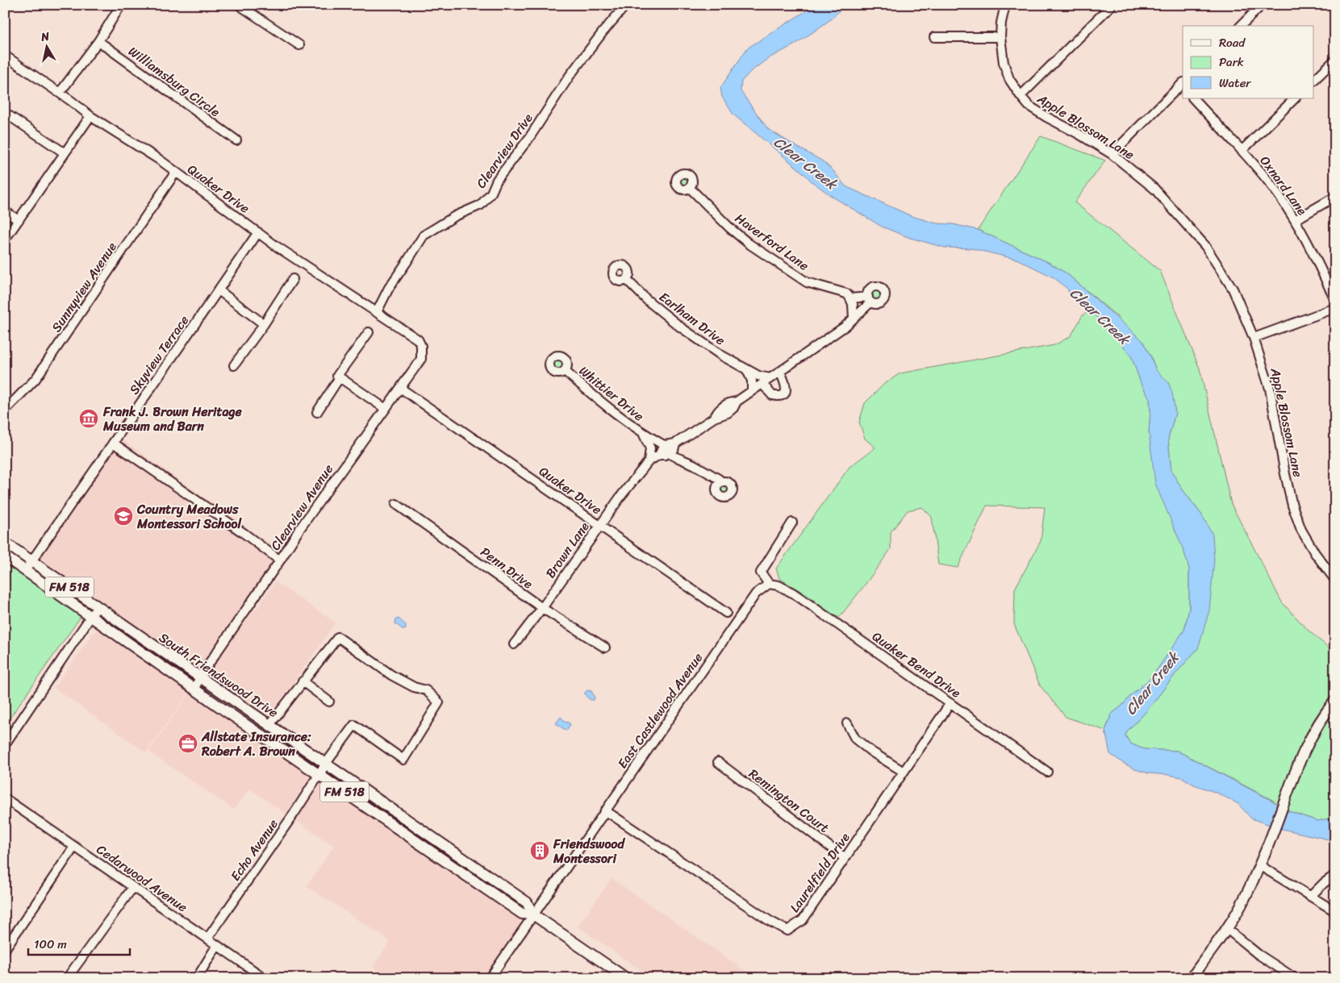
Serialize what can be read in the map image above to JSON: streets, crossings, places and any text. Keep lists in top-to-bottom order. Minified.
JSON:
{"streets":{"main road":["FM 518","South Friendswood Drive"],"street":["Williamsburg Circle","Apple Blossom Lane","Clearview Drive","Oxnard Lane","Quaker Drive","Haverford Lane","Sunnyview Avenue","Earlham Drive","Skyview Terrace","Whittier Drive","Clearview Avenue","Brown Lane","Penn Drive","Quaker Bend Drive","East Castlewood Avenue","Remington Court","Echo Avenue","Laurelfield Drive","Cedarwood Avenue"]},"crossings":[["Clearview Drive","Quaker Drive"],["Quaker Drive","Sunnyview Avenue"],["Quaker Drive","Skyview Terrace"],["Quaker Drive","Clearview Avenue"],["Quaker Drive","Brown Lane"],["Skyview Terrace","South Friendswood Drive"],["Whittier Drive","Brown Lane"],["Clearview Avenue","South Friendswood Drive"],["Brown Lane","Penn Drive"],["Quaker Bend Drive","East Castlewood Avenue"],["Quaker Bend Drive","Laurelfield Drive"],["South Friendswood Drive","East Castlewood Avenue"],["South Friendswood Drive","Echo Avenue"],["East Castlewood Avenue","Laurelfield Drive"],["Remington Court","Laurelfield Drive"],["Echo Avenue","Cedarwood Avenue"]],"water":["Clear Creek"],"places":{"museum":["Frank J. Brown Heritage Museum and Barn"],"school or university":["Country Meadows Montessori School"],"office":["Allstate Insurance: Robert A. Brown"],"building":["Friendswood Montessori"]},"legend":["Road","Park","Water"],"scale_bar":"100 m","north":"top"}
